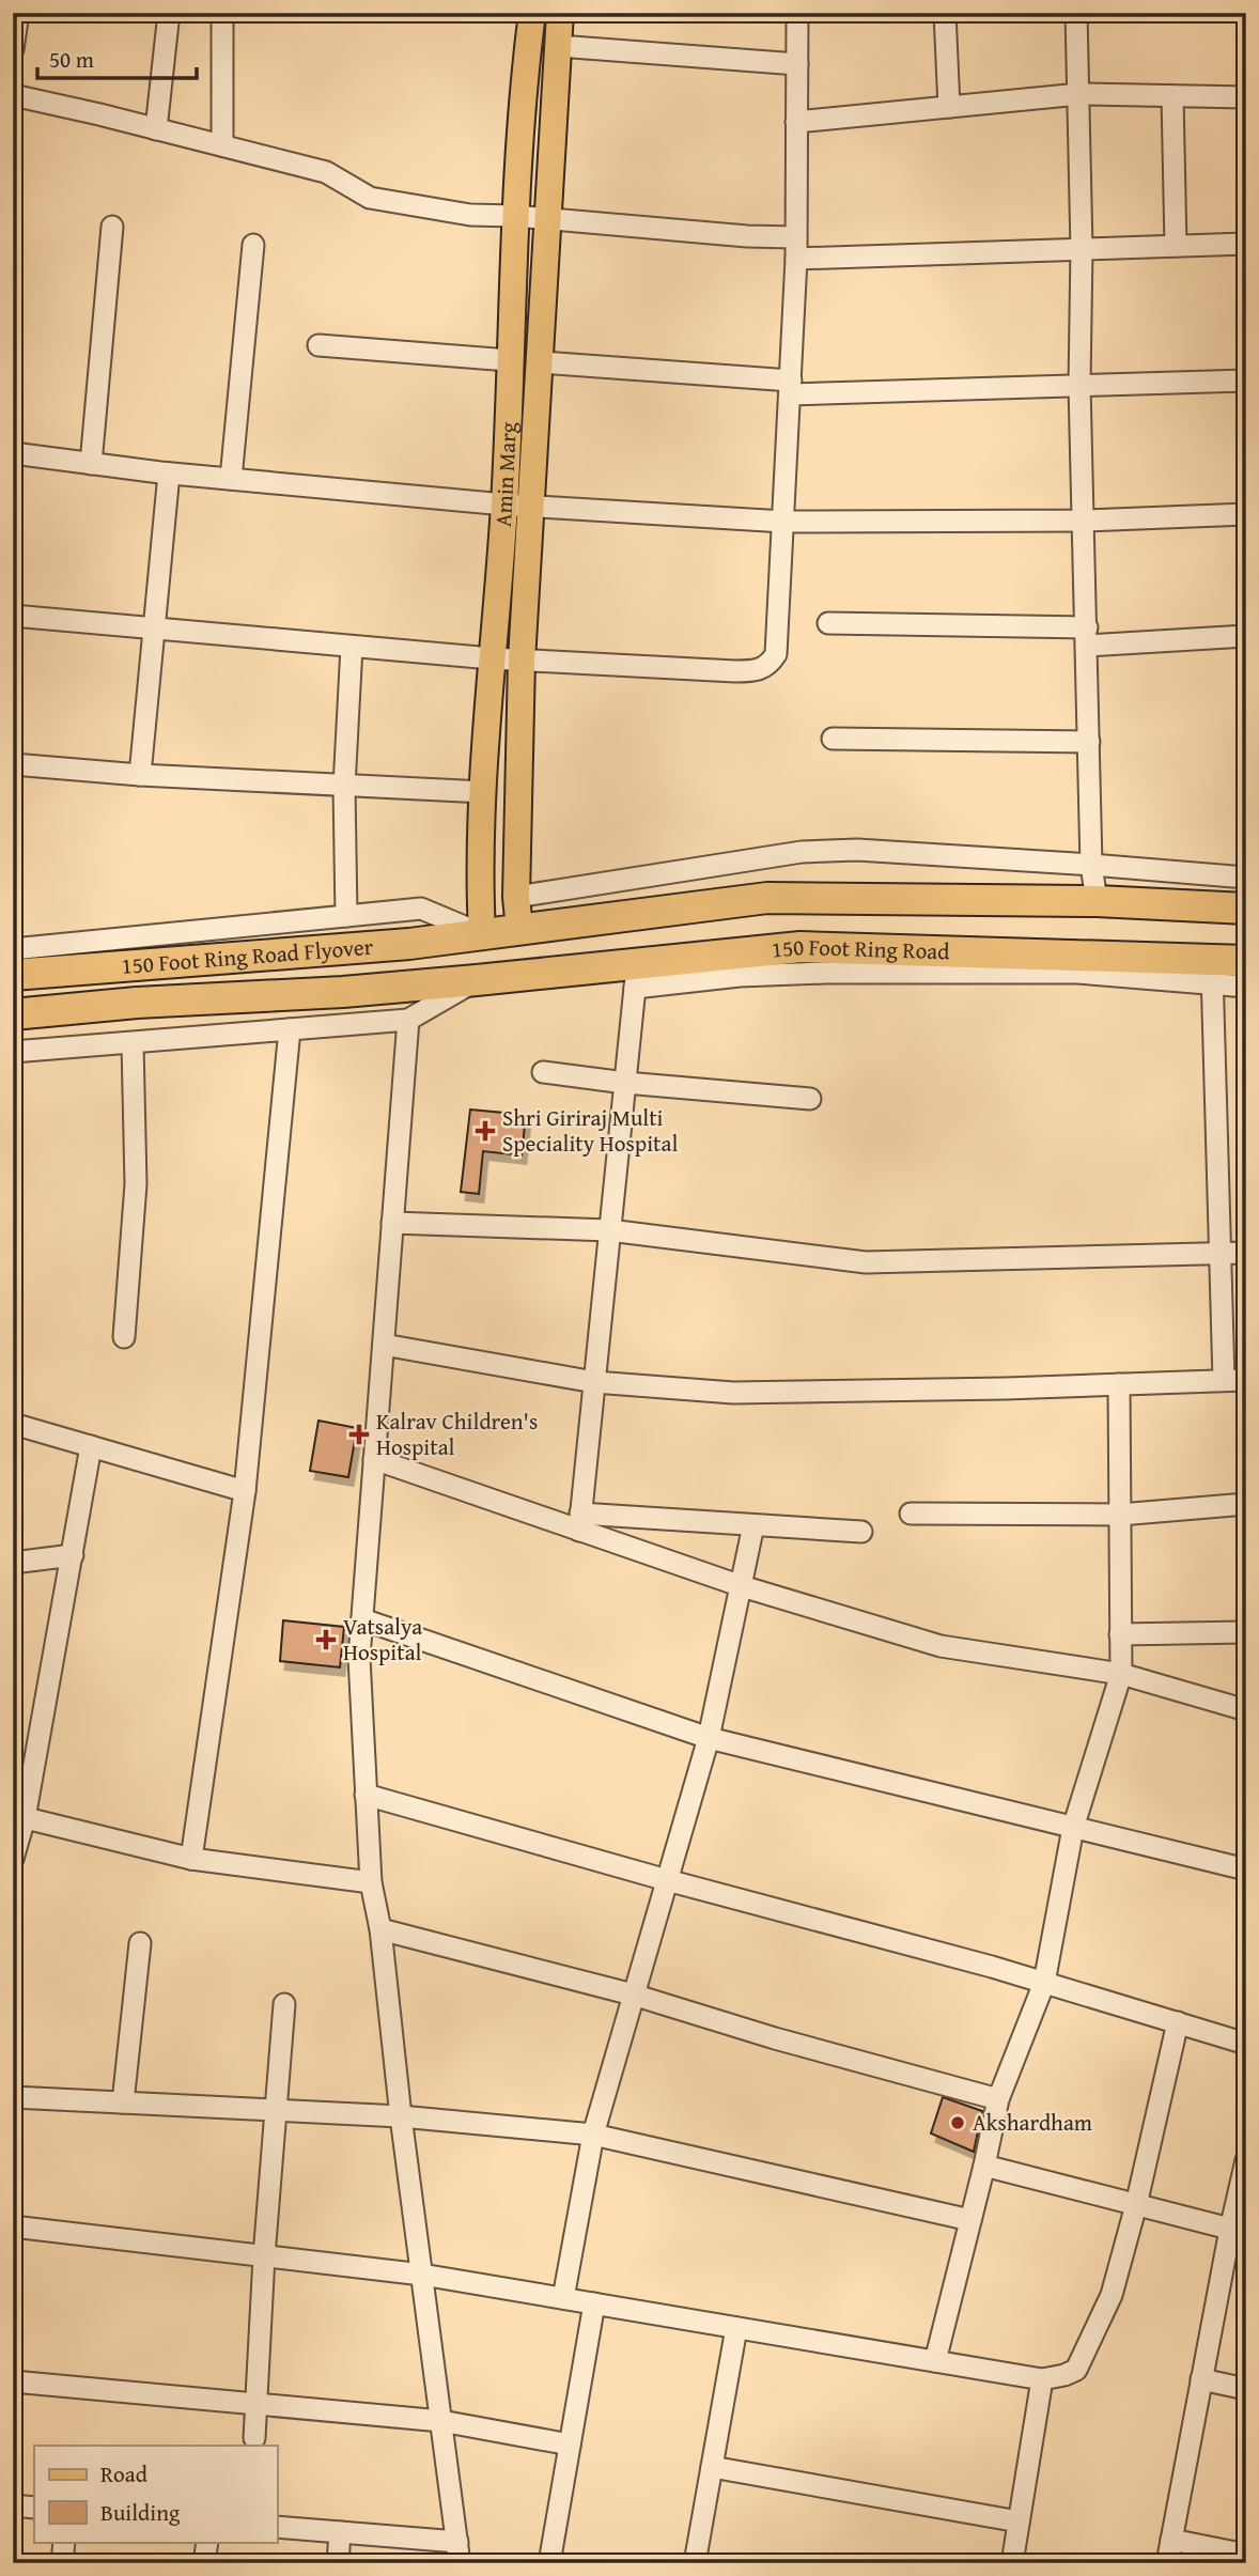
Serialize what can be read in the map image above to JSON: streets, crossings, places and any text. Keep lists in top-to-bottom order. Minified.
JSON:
{"streets":{"highway":["150 Foot Ring Road","150 Foot Ring Road Flyover"],"main road":["Amin Marg"]},"crossings":[["Amin Marg","150 Foot Ring Road Flyover"],["150 Foot Ring Road","150 Foot Ring Road Flyover"]],"places":{"health":["Shri Giriraj Multi Speciality Hospital","Kalrav Children's Hospital","Vatsalya Hospital"],"other":["Akshardham"]},"legend":["Road","Building"],"scale_bar":"50 m"}
